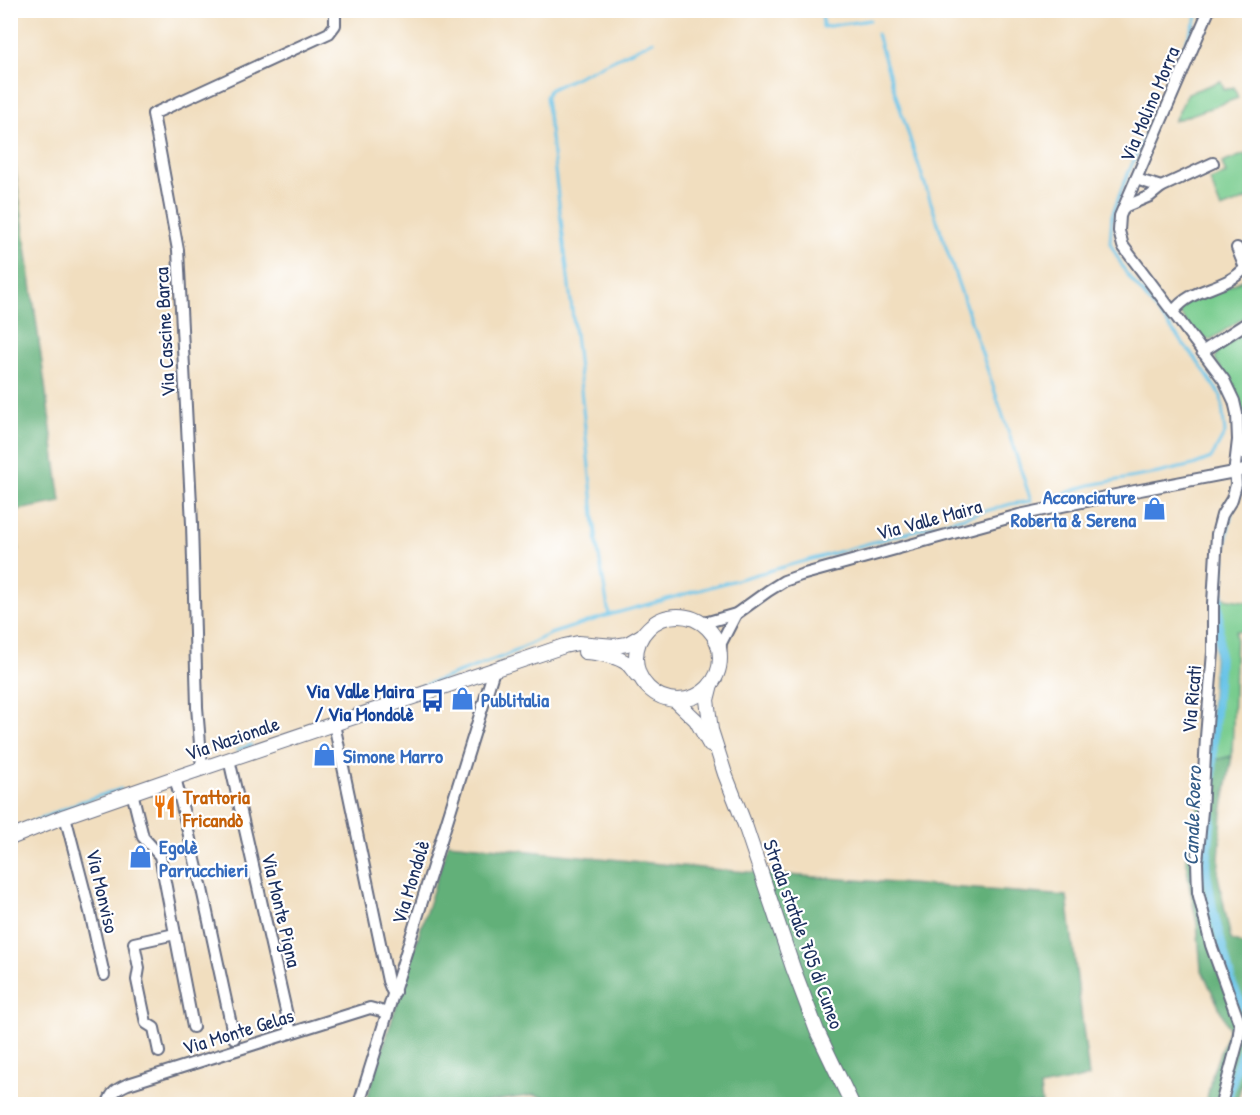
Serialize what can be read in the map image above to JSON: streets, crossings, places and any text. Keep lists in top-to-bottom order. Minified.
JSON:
{"streets":{"main road":["Via Nazionale","Strada statale 705 di Cuneo"],"street":["Via Molino Morra","Via Cascine Barca","Via Valle Maira","Via Ricati","Via Mondolè","Via Monviso","Via Monte Pigna","Via Monte Gelas"]},"crossings":[["Via Molino Morra","Via Valle Maira"],["Via Molino Morra","Via Ricati"],["Via Cascine Barca","Via Nazionale"],["Via Valle Maira","Via Ricati"],["Via Valle Maira","Strada statale 705 di Cuneo"],["Via Nazionale","Via Mondolè"],["Via Nazionale","Via Monviso"],["Via Nazionale","Via Monte Pigna"],["Via Mondolè","Via Monte Gelas"],["Via Monte Pigna","Via Monte Gelas"]],"water":["Canale Roero"],"places":{"shop":["Acconciature Roberta & Serena","Publitalia","Simone Marro","Egolè Parrucchieri"],"bus stop":["Via Valle Maira / Via Mondolè"],"restaurant":["Trattoria Fricandò"]}}
